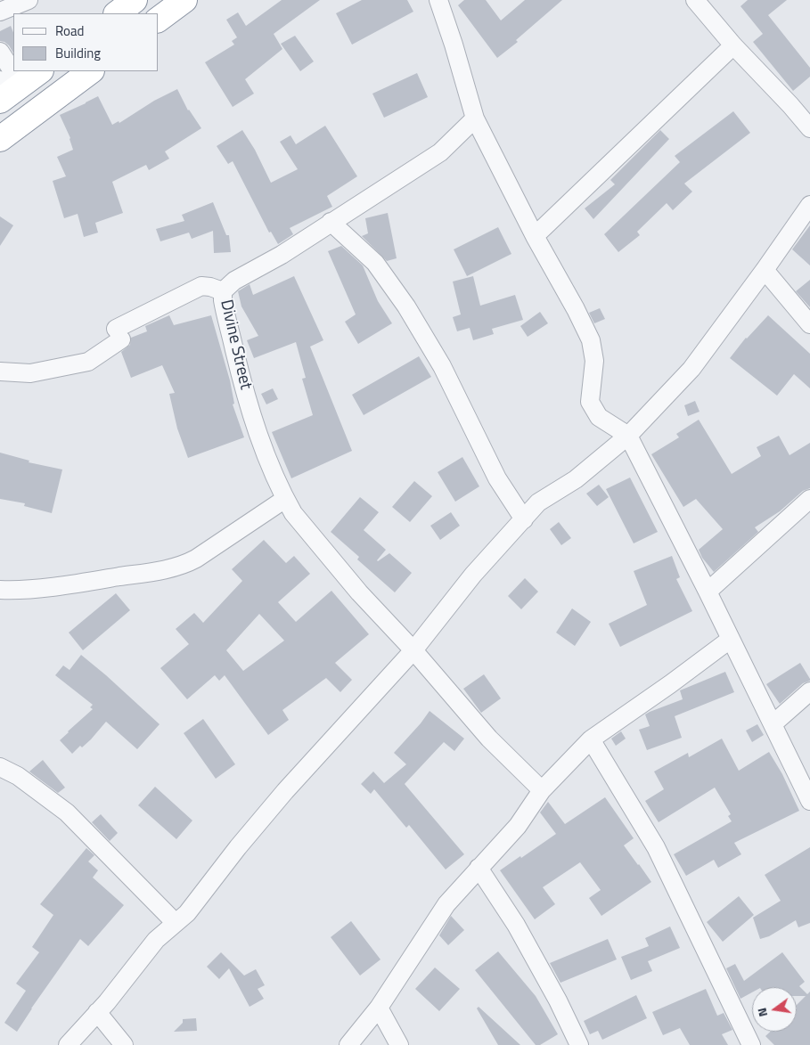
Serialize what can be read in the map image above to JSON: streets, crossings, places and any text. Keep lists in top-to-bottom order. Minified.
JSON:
{"streets":{"street":["Divine Street"]},"legend":["Road","Building"],"north":"left"}
